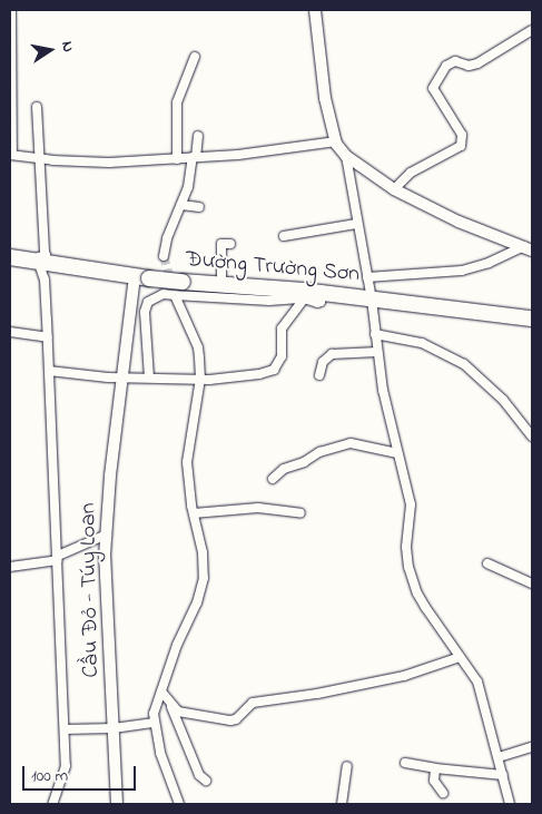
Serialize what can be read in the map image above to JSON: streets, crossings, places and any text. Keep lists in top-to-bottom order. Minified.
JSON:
{"streets":{"highway":["Đường Trường Sơn"],"street":["Cầu Đỏ - Túy Loan"]},"crossings":[["Đường Trường Sơn","Cầu Đỏ - Túy Loan"]],"scale_bar":"100 m","north":"right"}
